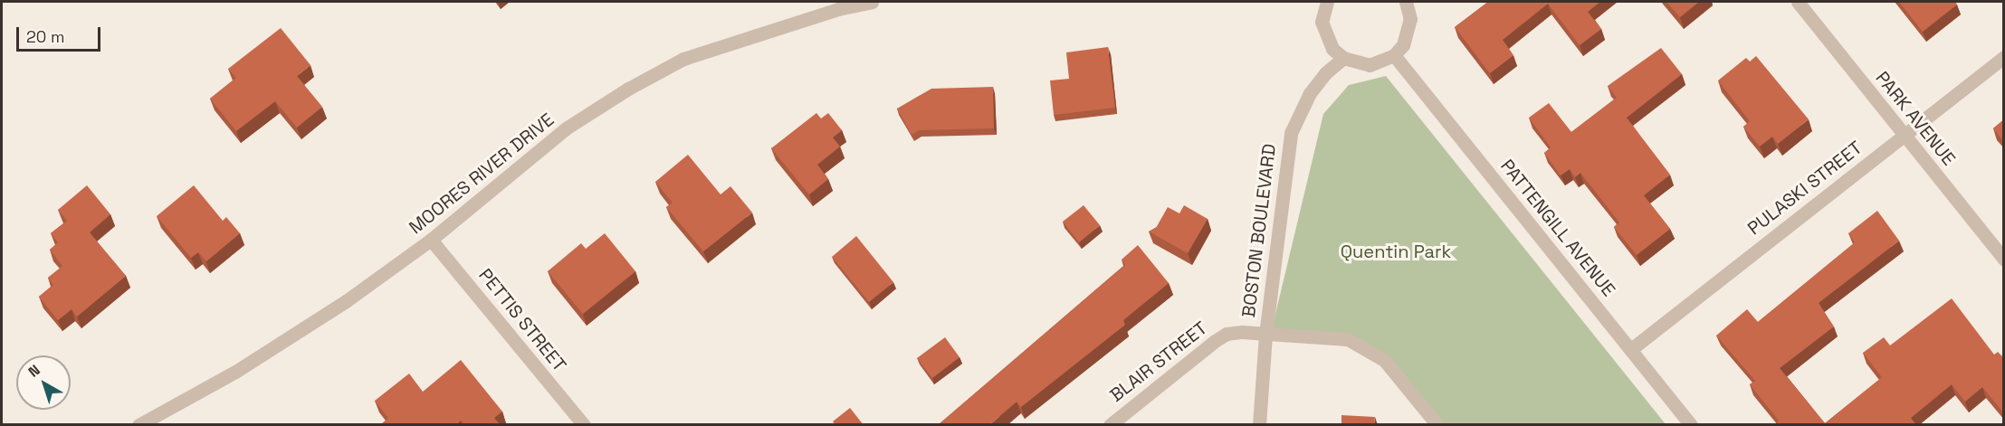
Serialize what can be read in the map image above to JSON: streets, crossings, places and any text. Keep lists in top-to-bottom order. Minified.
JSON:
{"streets":{"street":["PARK AVENUE","MOORES RIVER DRIVE","PULASKI STREET","PATTENGILL AVENUE","BOSTON BOULEVARD","PETTIS STREET","BLAIR STREET"]},"crossings":[["PARK AVENUE","PULASKI STREET"],["MOORES RIVER DRIVE","PETTIS STREET"],["PULASKI STREET","PATTENGILL AVENUE"],["BOSTON BOULEVARD","BLAIR STREET"]],"parks":["Quentin Park"],"scale_bar":"20 m","north":"top left"}
